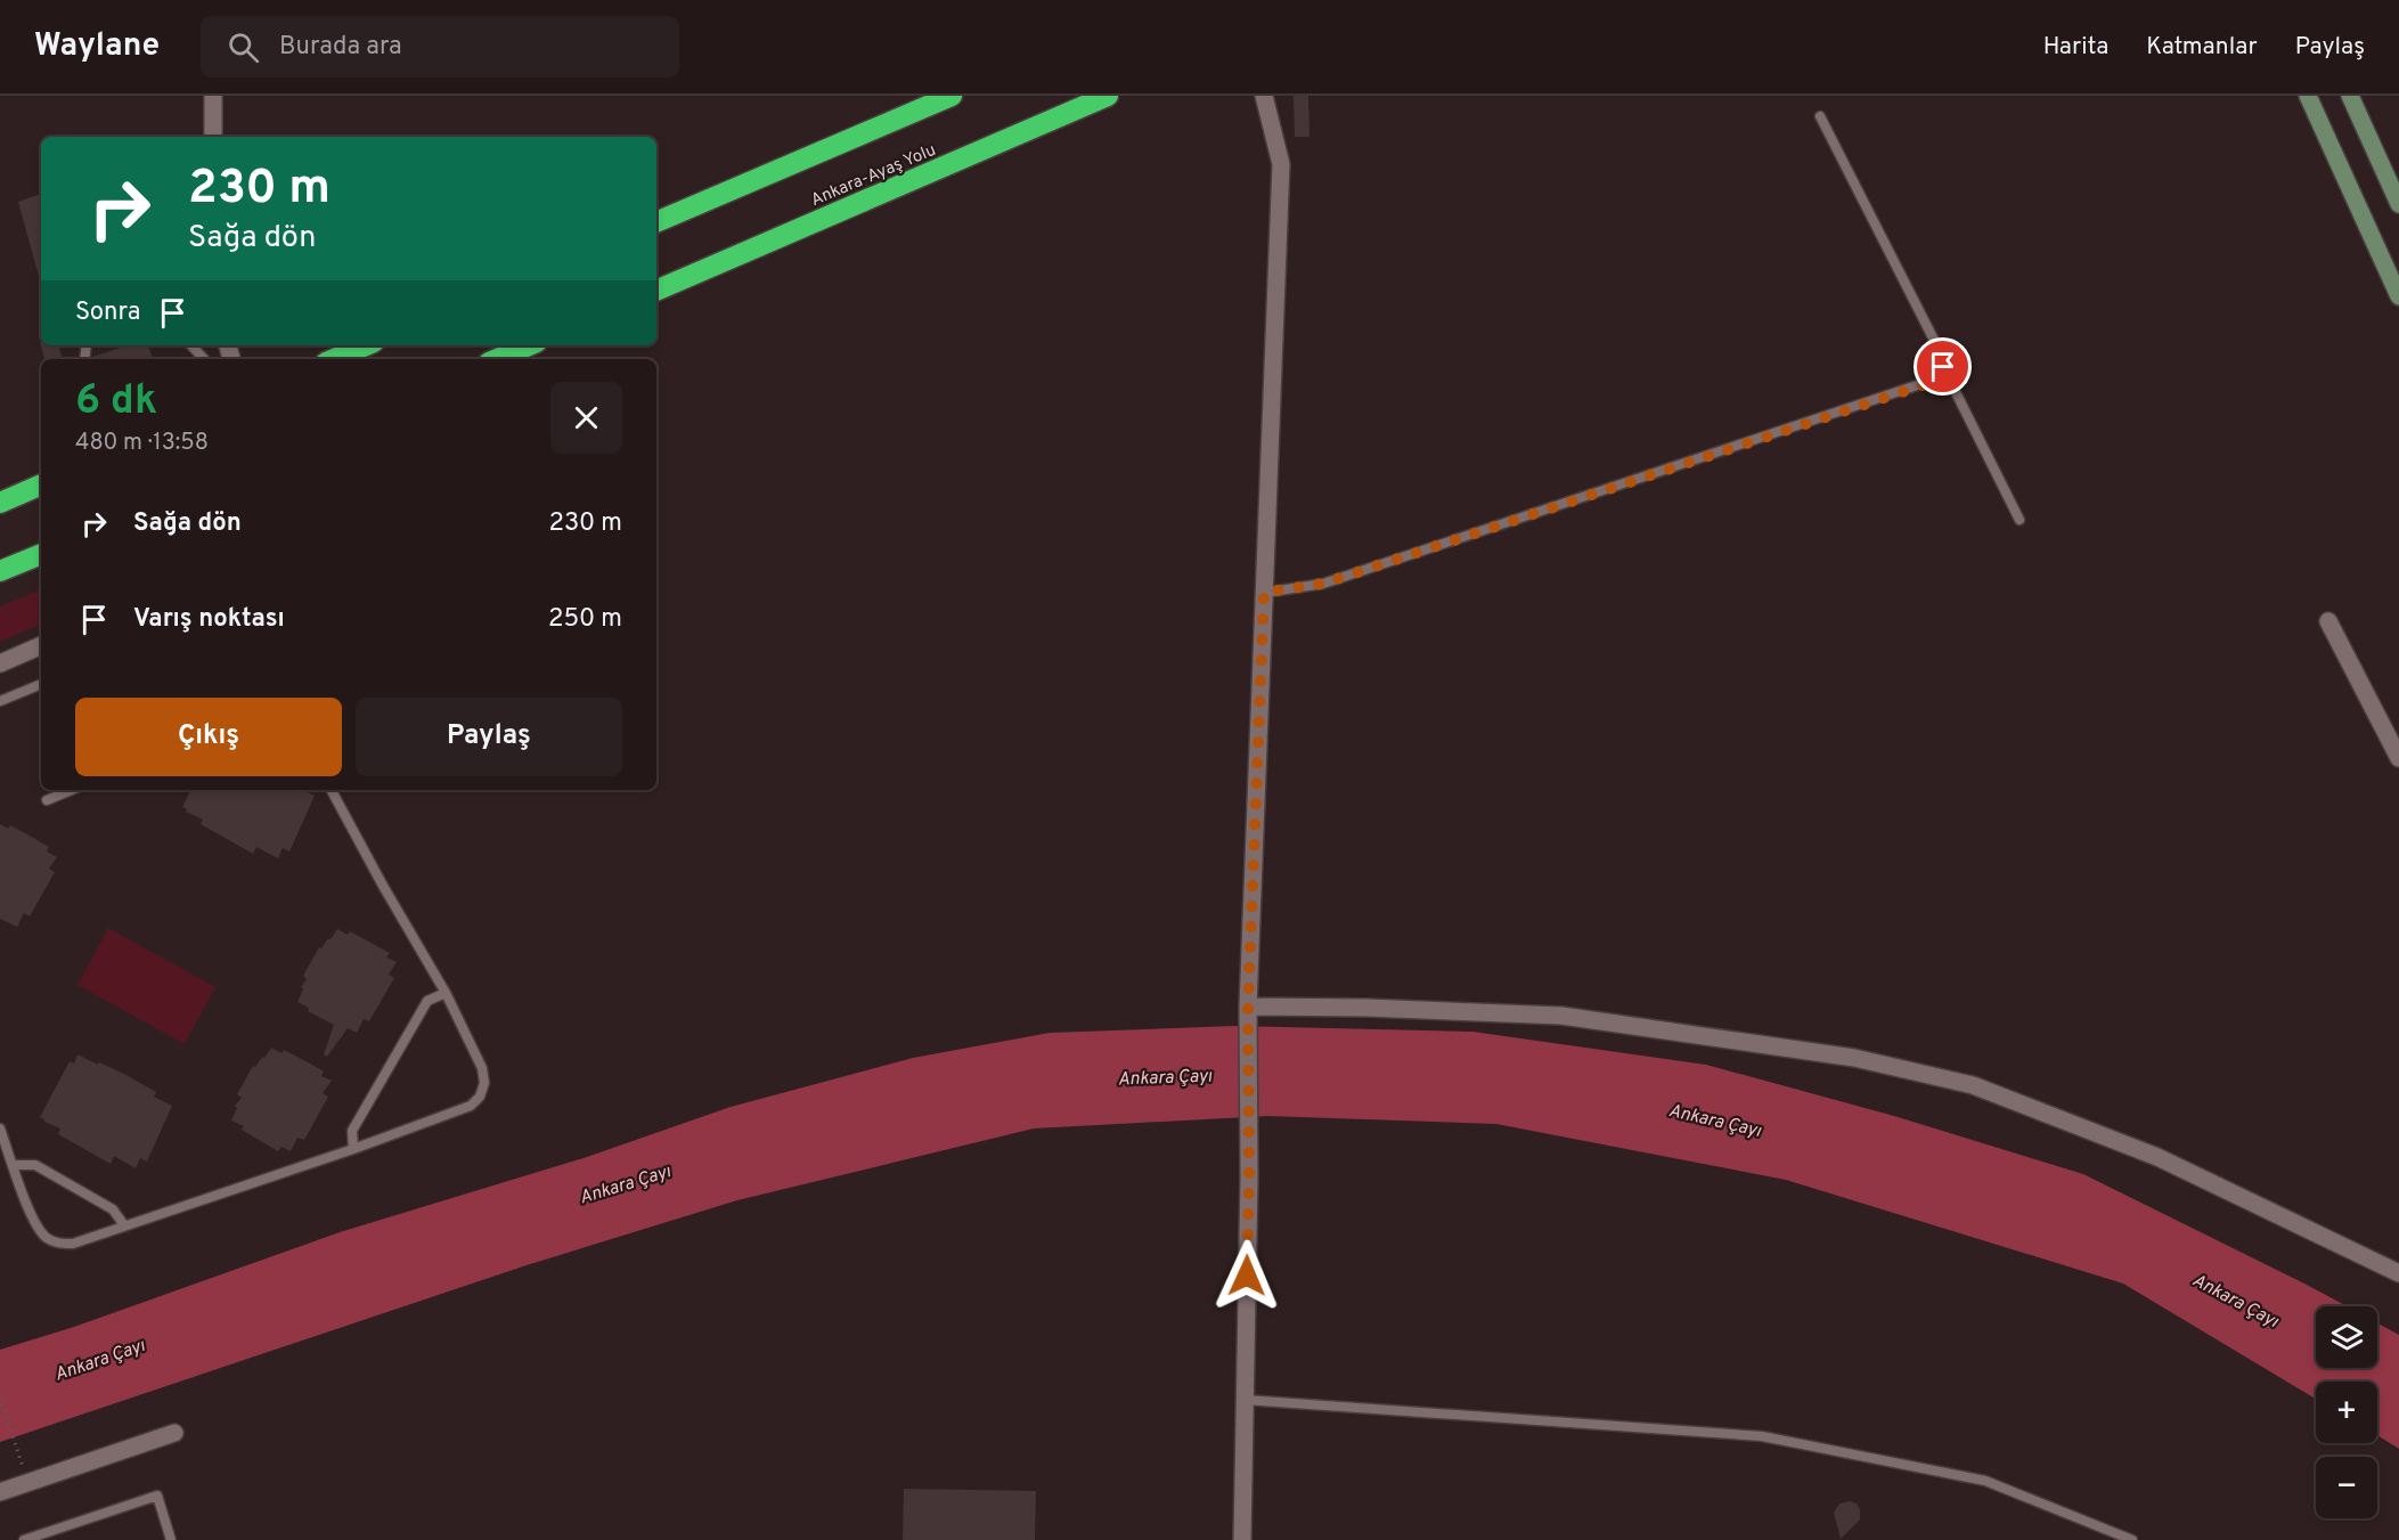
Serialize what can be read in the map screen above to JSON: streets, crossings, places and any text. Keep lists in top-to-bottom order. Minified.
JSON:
{"streets":{"highway":["Ankara-Ayaş Yolu"]},"water":["Ankara Çayı"],"page":{"header":"Waylane","search":"Burada ara","nav":["Harita","Katmanlar","Paylaş"],"turn":["230 m","Sağa dön"],"then":"Sonra","heading":["6 dk","480 m · 13:58"],"list":[{"name":"Sağa dön","value":"230 m"},{"name":"Varış noktası","value":"250 m"}],"buttons":["Çıkış","Paylaş"],"map_buttons":["+","−"]}}
